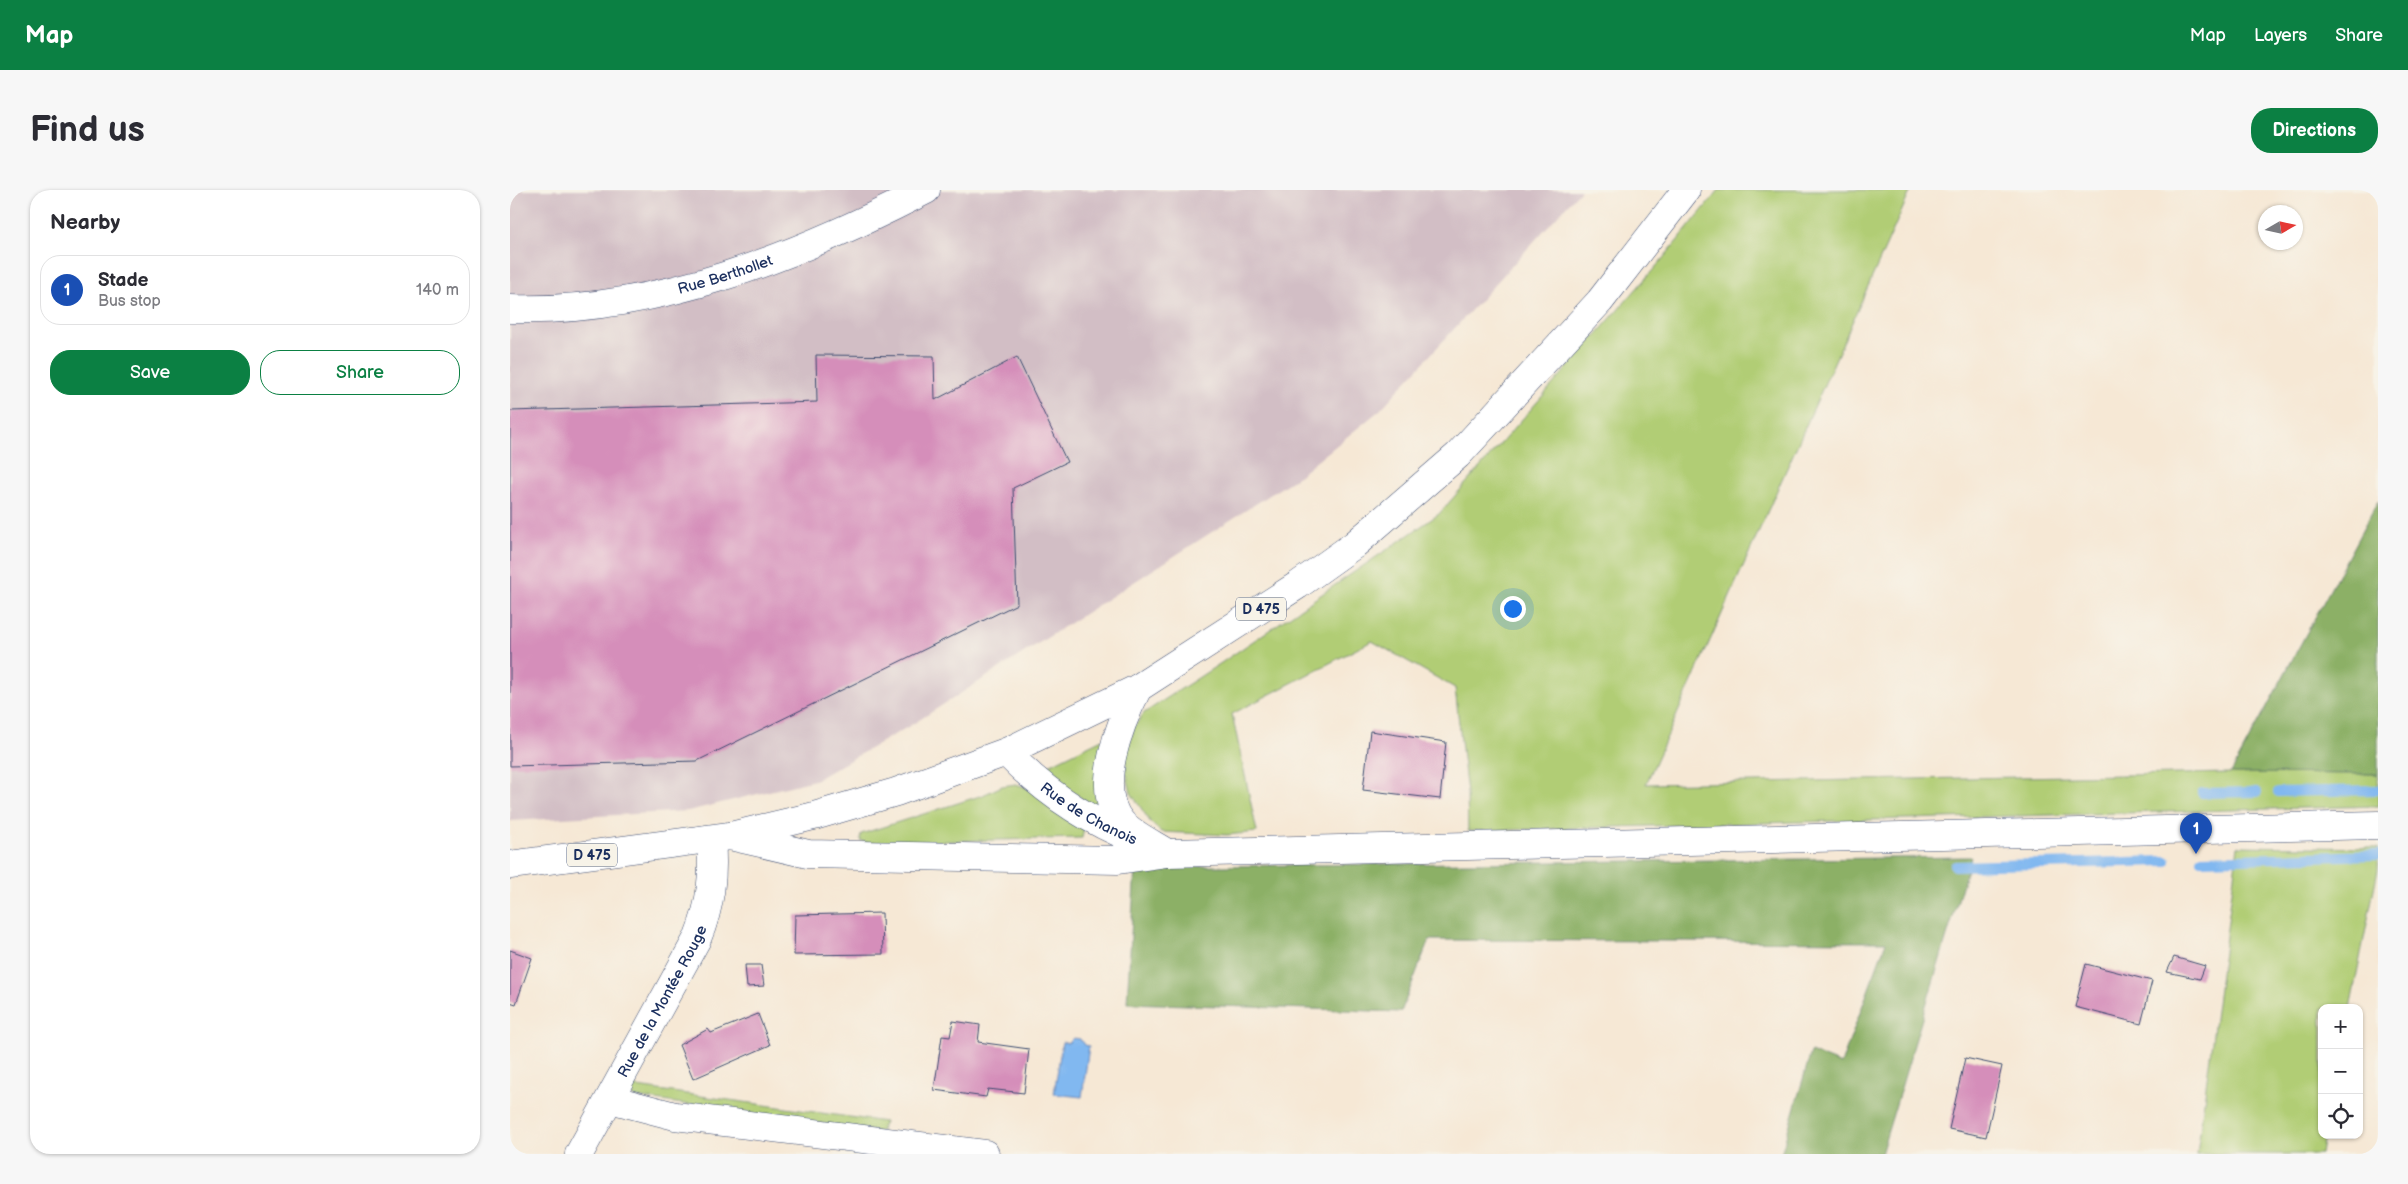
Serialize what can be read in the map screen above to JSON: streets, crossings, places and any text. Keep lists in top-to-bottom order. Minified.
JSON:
{"streets":{"street":["Rue Berthollet","D 475","Rue de Chanois","Rue de la Montée Rouge"]},"crossings":[["D 475","Rue de Chanois"],["D 475","Rue de la Montée Rouge"]],"north":"right","page":{"header":"Map","nav":["Map","Layers","Share"],"buttons":["Directions",["Save","Share"]],"title":"Find us","heading":"Nearby","list":[{"mark":"1","name":"Stade","note":"Bus stop","value":"140 m"}],"pins":"1","map_buttons":["+","−"]}}
